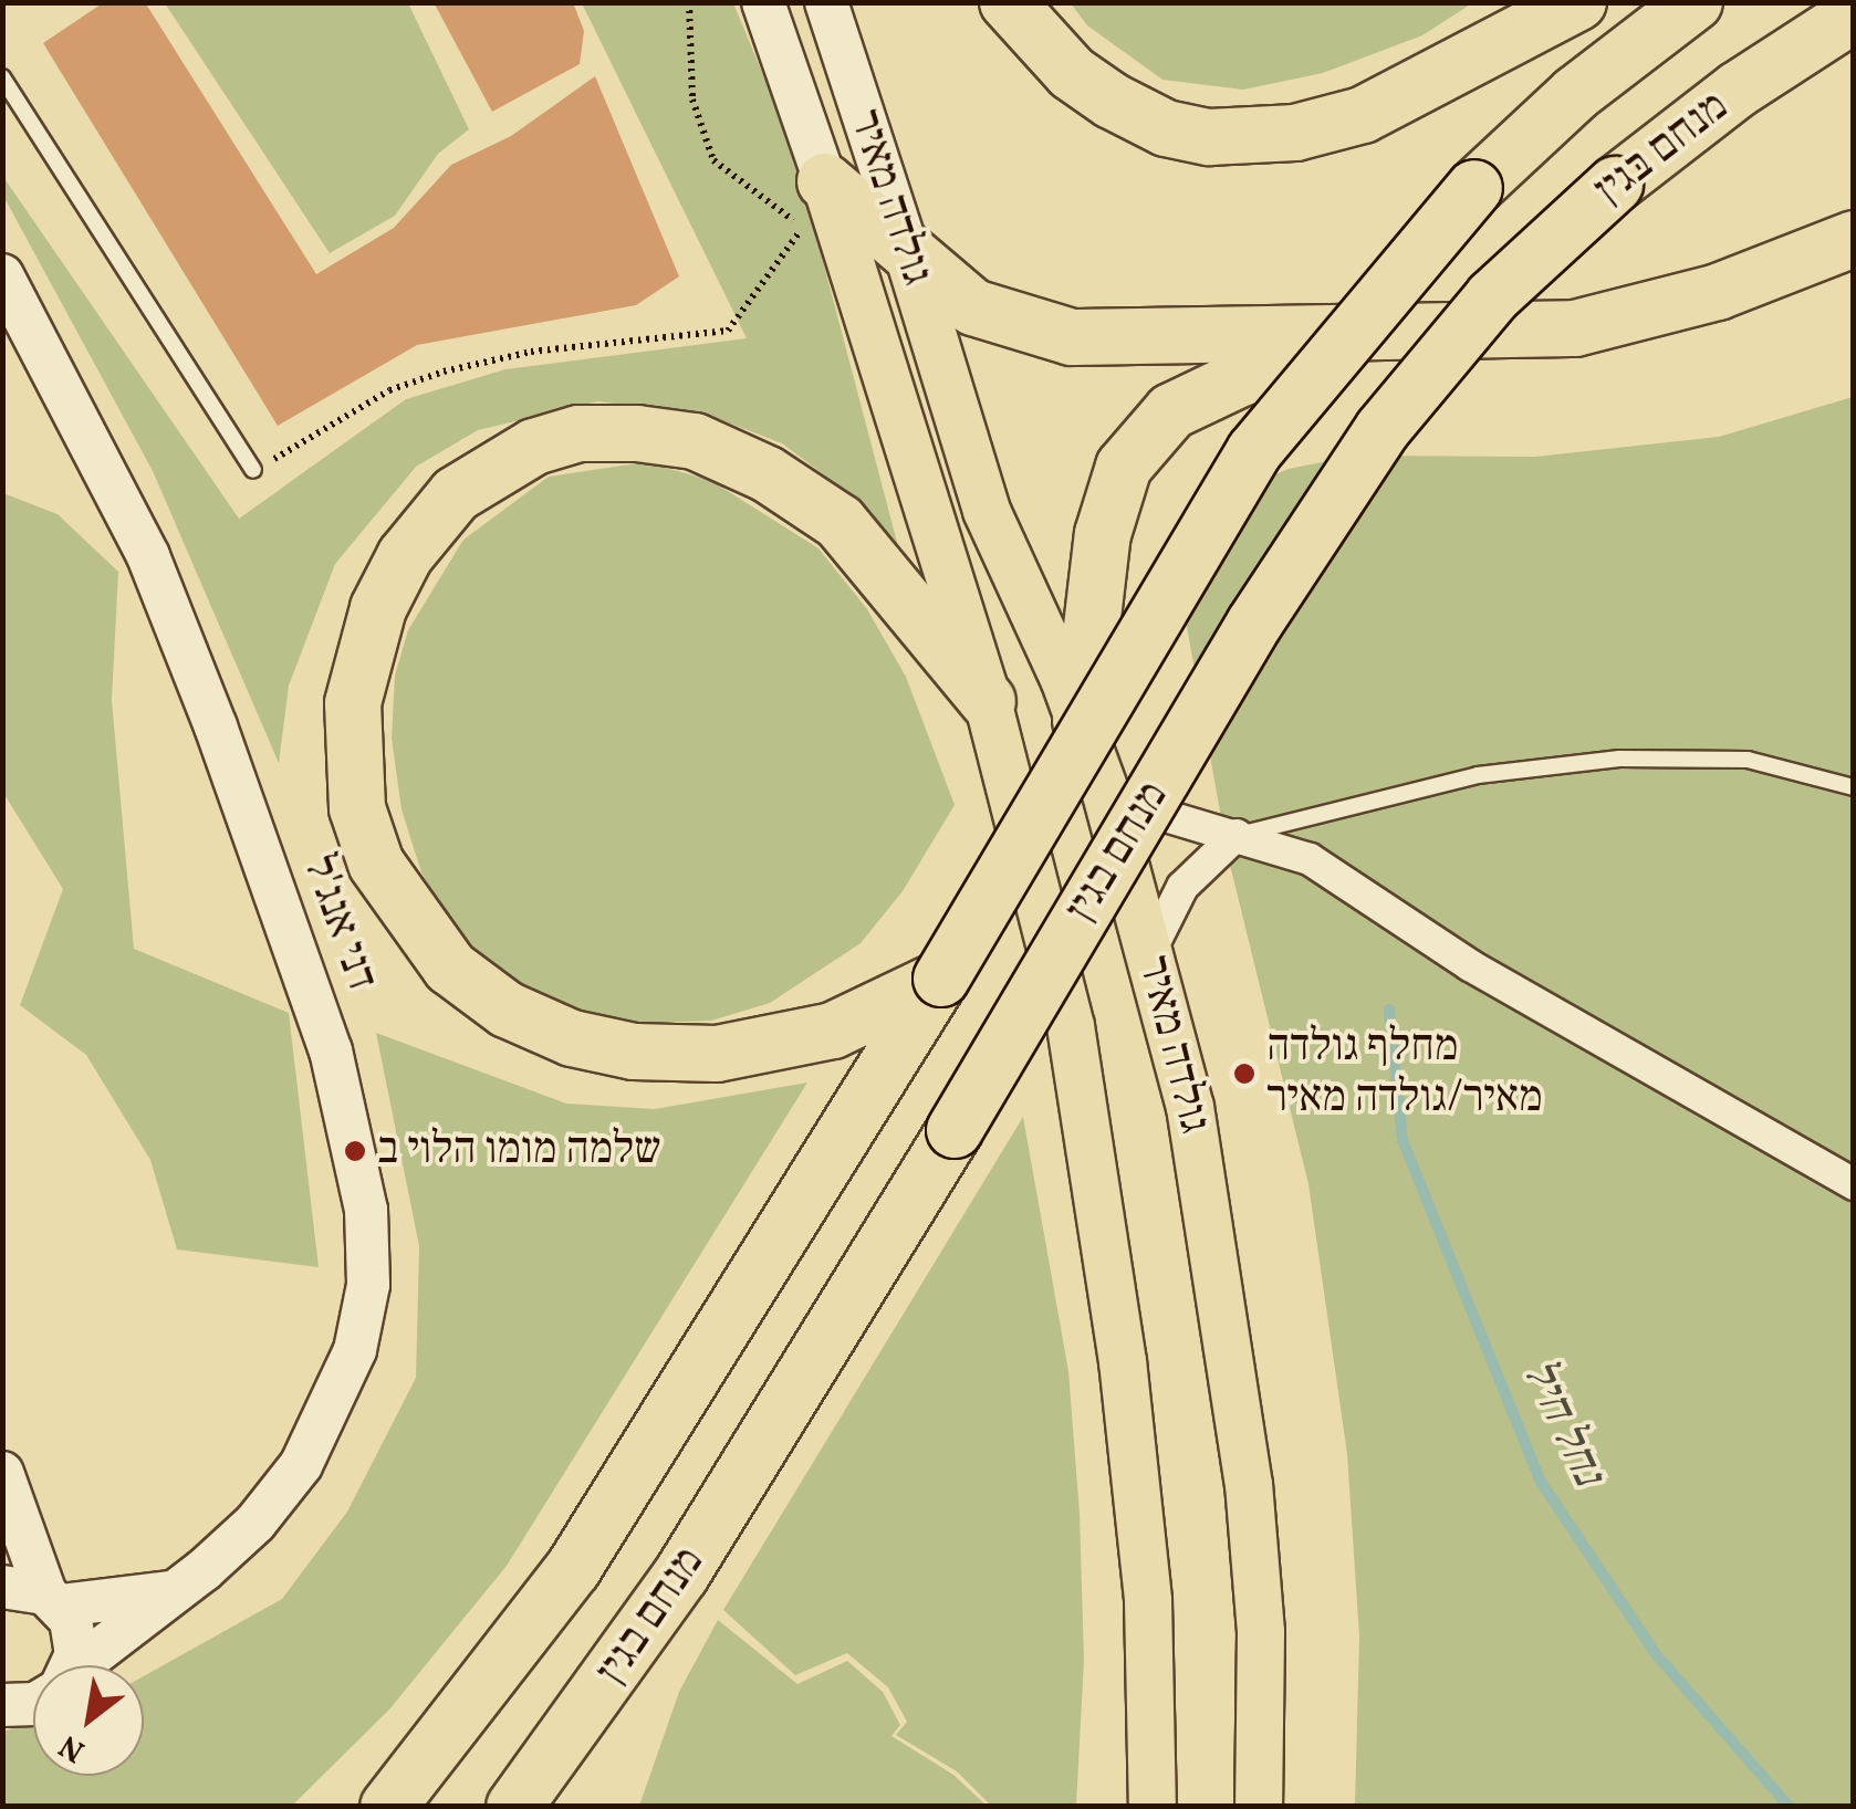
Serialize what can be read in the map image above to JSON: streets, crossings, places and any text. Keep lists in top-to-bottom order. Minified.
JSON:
{"streets":{"highway":["מנחם בגין"],"main road":["גולדה מאיר"],"street":["דני אנג'ל"]},"water":["נחל חיל"],"places":["מחלף גולדה מאיר/גולדה מאיר","שלמה מומו הלוי ב"],"north":"bottom left"}
